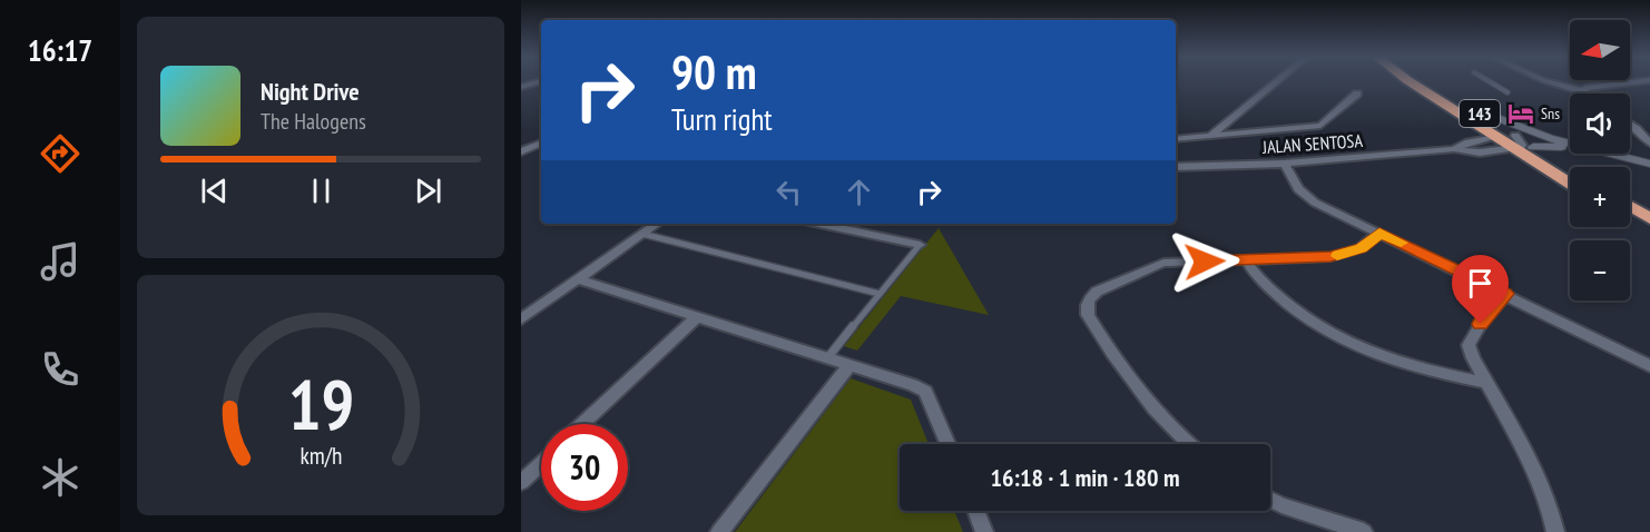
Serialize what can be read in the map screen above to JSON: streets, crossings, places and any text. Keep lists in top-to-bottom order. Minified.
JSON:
{"streets":{"highway":["143"],"street":["JALAN SENTOSA"]},"crossings":[["143","JALAN SENTOSA"]],"places":{"hotel":["Sns"]},"north":"left","page":{"tabs":"16:17","map_buttons":["+","−"],"turn":["90 m","Turn right"],"song":["Night Drive","The Halogens"],"limit":"30","trip":"16:18 · 1 min · 180 m","gauge":["19","km/h"]}}
